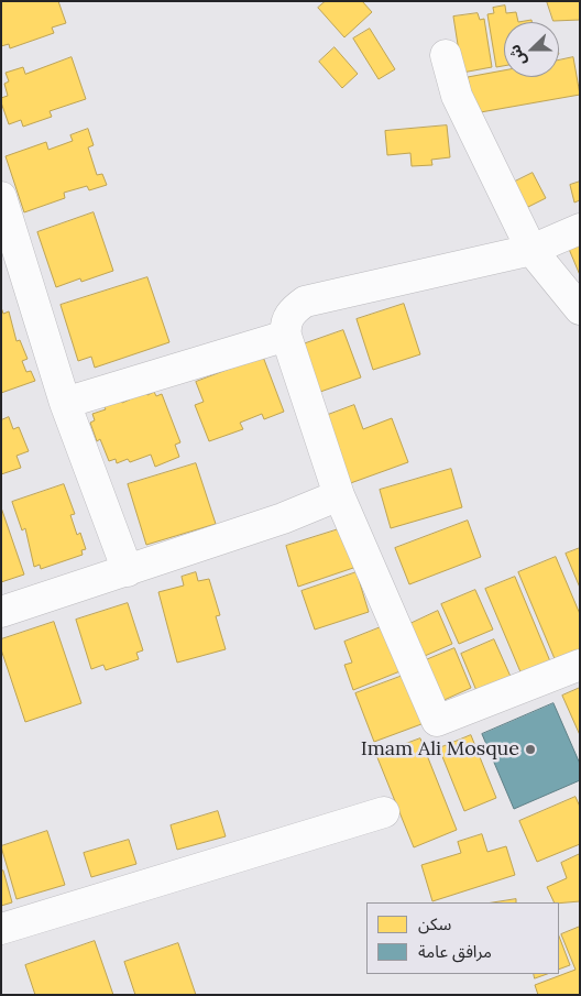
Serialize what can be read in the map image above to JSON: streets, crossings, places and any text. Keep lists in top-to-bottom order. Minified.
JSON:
{"places":["Imam Ali Mosque"],"legend":["سكن","مرافق عامة"],"north":"left"}
